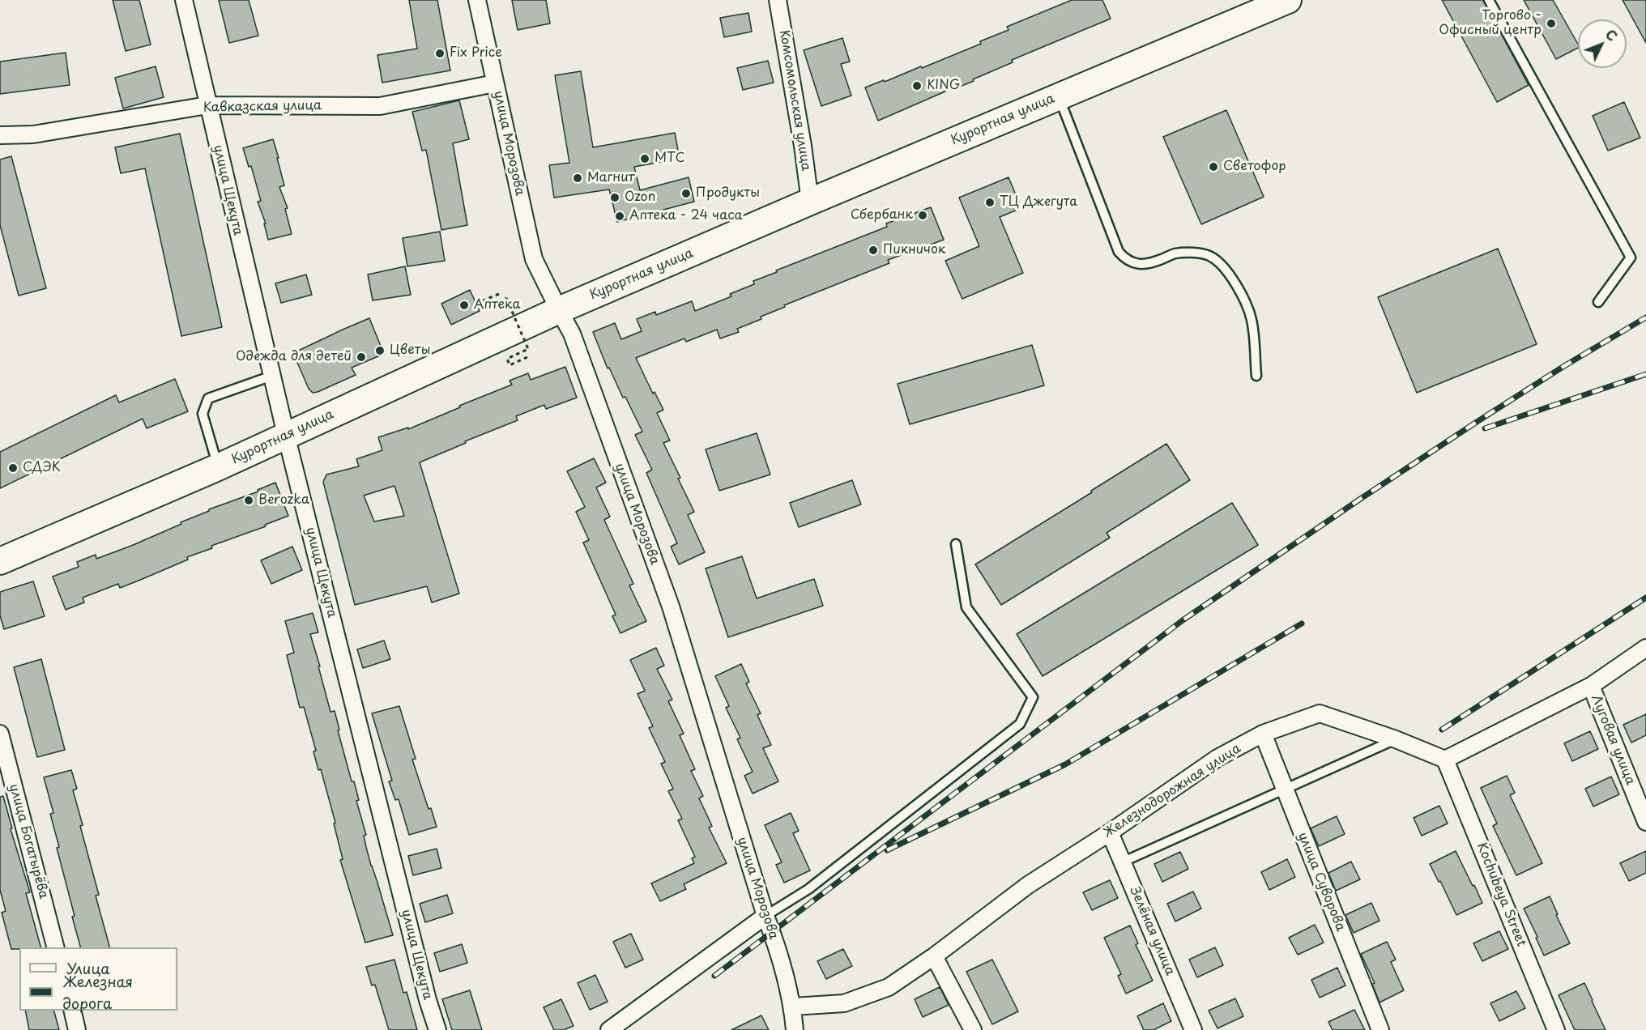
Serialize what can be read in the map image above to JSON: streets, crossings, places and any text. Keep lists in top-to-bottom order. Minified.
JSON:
{"streets":{"main road":["Курортная улица"],"street":["Комсомольская улица","Кавказская улица","улица Морозова","улица Щекута","Луговая улица","Железнодорожная улица","улица Богатырёва","улица Суворова","Kochubeya Street","Зелёная улица"]},"crossings":[["Комсомольская улица","Курортная улица"],["Кавказская улица","улица Морозова"],["Кавказская улица","улица Щекута"],["Курортная улица","улица Морозова"],["Курортная улица","улица Щекута"],["улица Морозова","Железнодорожная улица"],["Железнодорожная улица","улица Суворова"],["Железнодорожная улица","Kochubeya Street"],["Железнодорожная улица","Зелёная улица"]],"places":["Торгово - Офисный центр","Fix Price","KING","МТС","Светофор","Магнит","Продукты","Ozon","ТЦ Джегута","Сбербанк","Аптека - 24 часа","Пикничок","Аптека","Цветы","Одежда для детей","СДЭК","Berozka"],"legend":["Улица","Железная дорога"],"north":"top right"}
